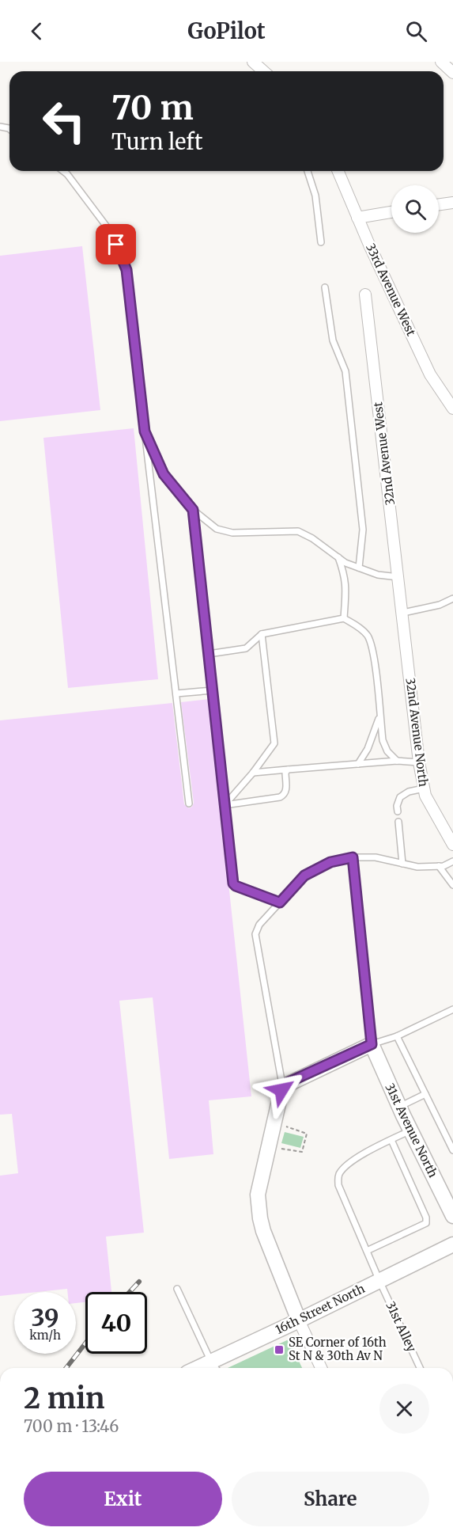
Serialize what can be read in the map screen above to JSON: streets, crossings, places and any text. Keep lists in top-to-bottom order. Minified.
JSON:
{"streets":{"street":["33rd Avenue West","32nd Avenue West","32nd Avenue North","31st Avenue North","16th Street North"],"lane":["31st Alley"]},"crossings":[["32nd Avenue West","32nd Avenue North"],["16th Street North","31st Alley"]],"places":{"transit":["SE Corner of 16th St N & 30th Av N"]},"page":{"header":"GoPilot","turn":["70 m","Turn left"],"speed":"39 km/h","limit":"40","heading":["2 min","700 m · 13:46"],"buttons":["Exit","Share"]}}
